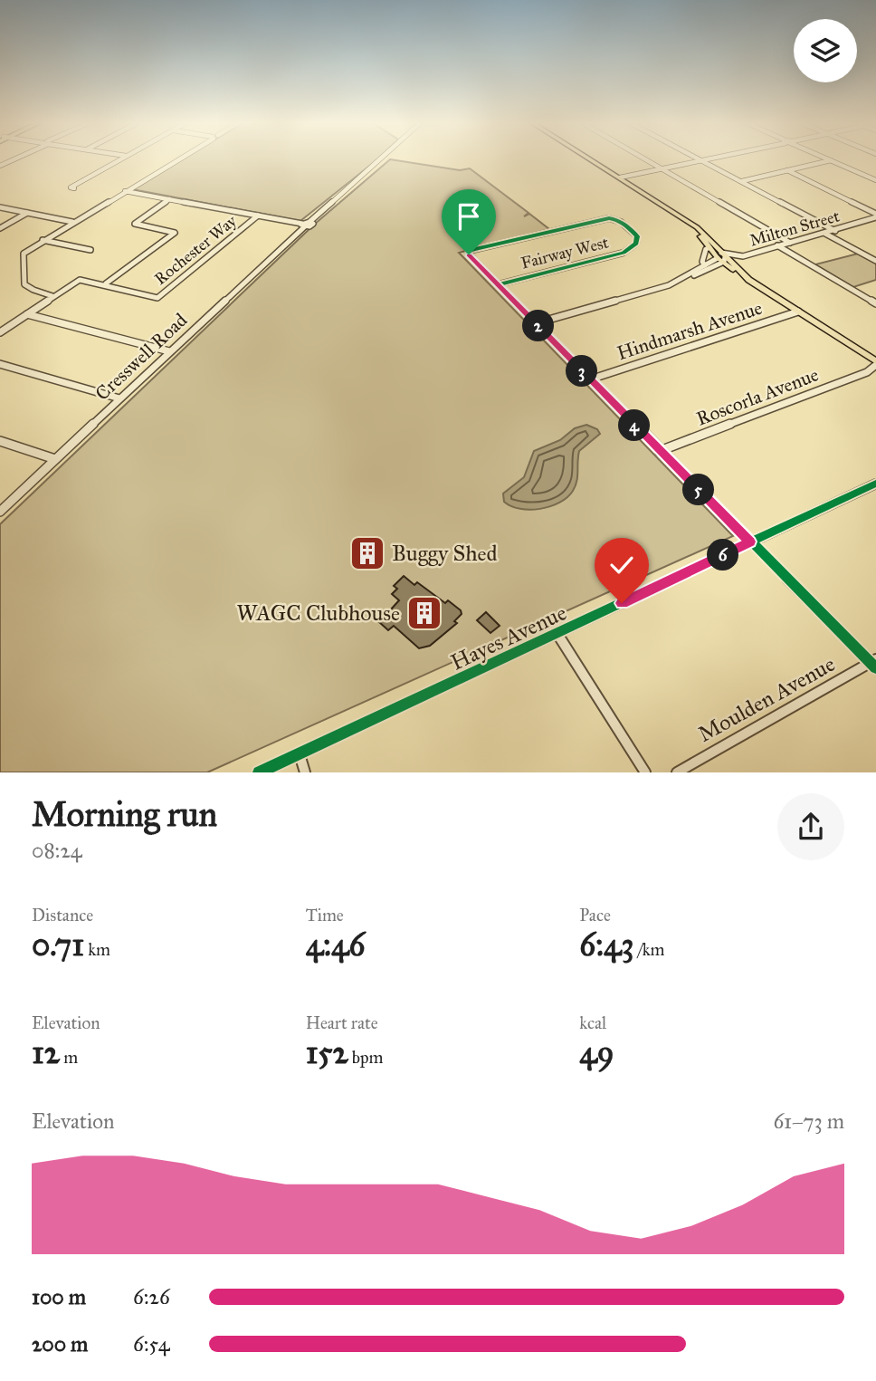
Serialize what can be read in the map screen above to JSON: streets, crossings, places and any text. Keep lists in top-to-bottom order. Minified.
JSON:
{"streets":{"street":["Milton Street","Rochester Way","Fairway West","Hindmarsh Avenue","Cresswell Road","Roscorla Avenue","Hayes Avenue","Moulden Avenue"]},"places":{"building":["Buggy Shed","WAGC Clubhouse"]},"page":{"pins":["2","3","4","5","6"],"heading":["Morning run","08:24"],"stats":[["Distance","0.71 km"],["Time","4:46"],["Pace","6:43 /km"],["Elevation","12 m"],["Heart rate","152 bpm"],["kcal","49"]],"chart":["Elevation","61–73 m"],"list":[{"name":"100 m","note":"6:26"},{"name":"200 m","note":"6:54"}]}}
